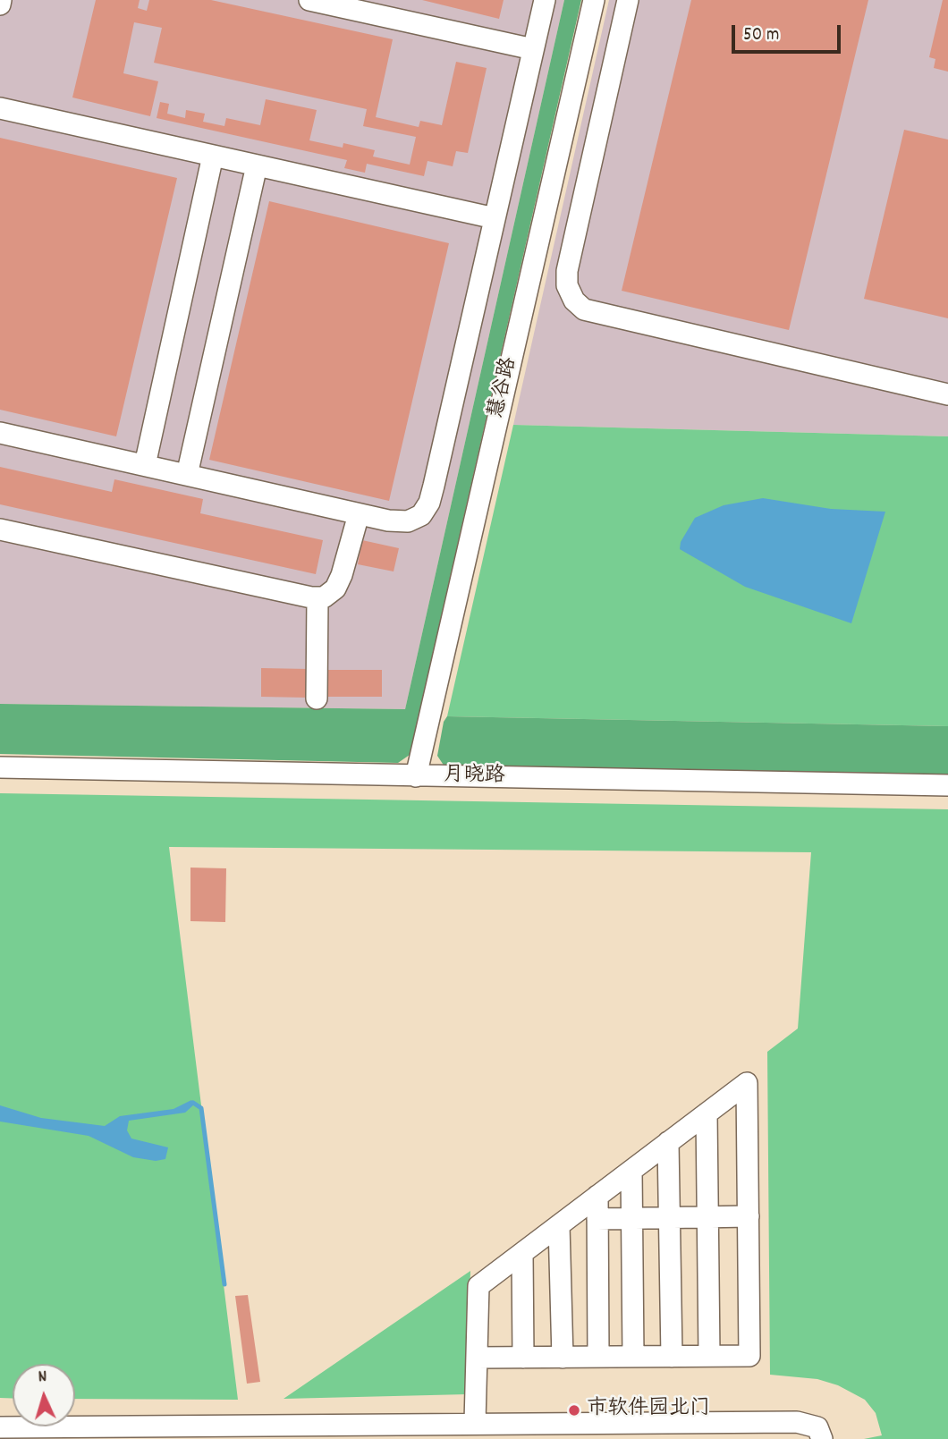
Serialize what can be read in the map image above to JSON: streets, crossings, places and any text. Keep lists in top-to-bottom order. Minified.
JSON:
{"streets":{"street":["慧谷路","月晓路"]},"crossings":[["慧谷路","月晓路"]],"places":["市软件园北门"],"scale_bar":"50 m","north":"top"}
